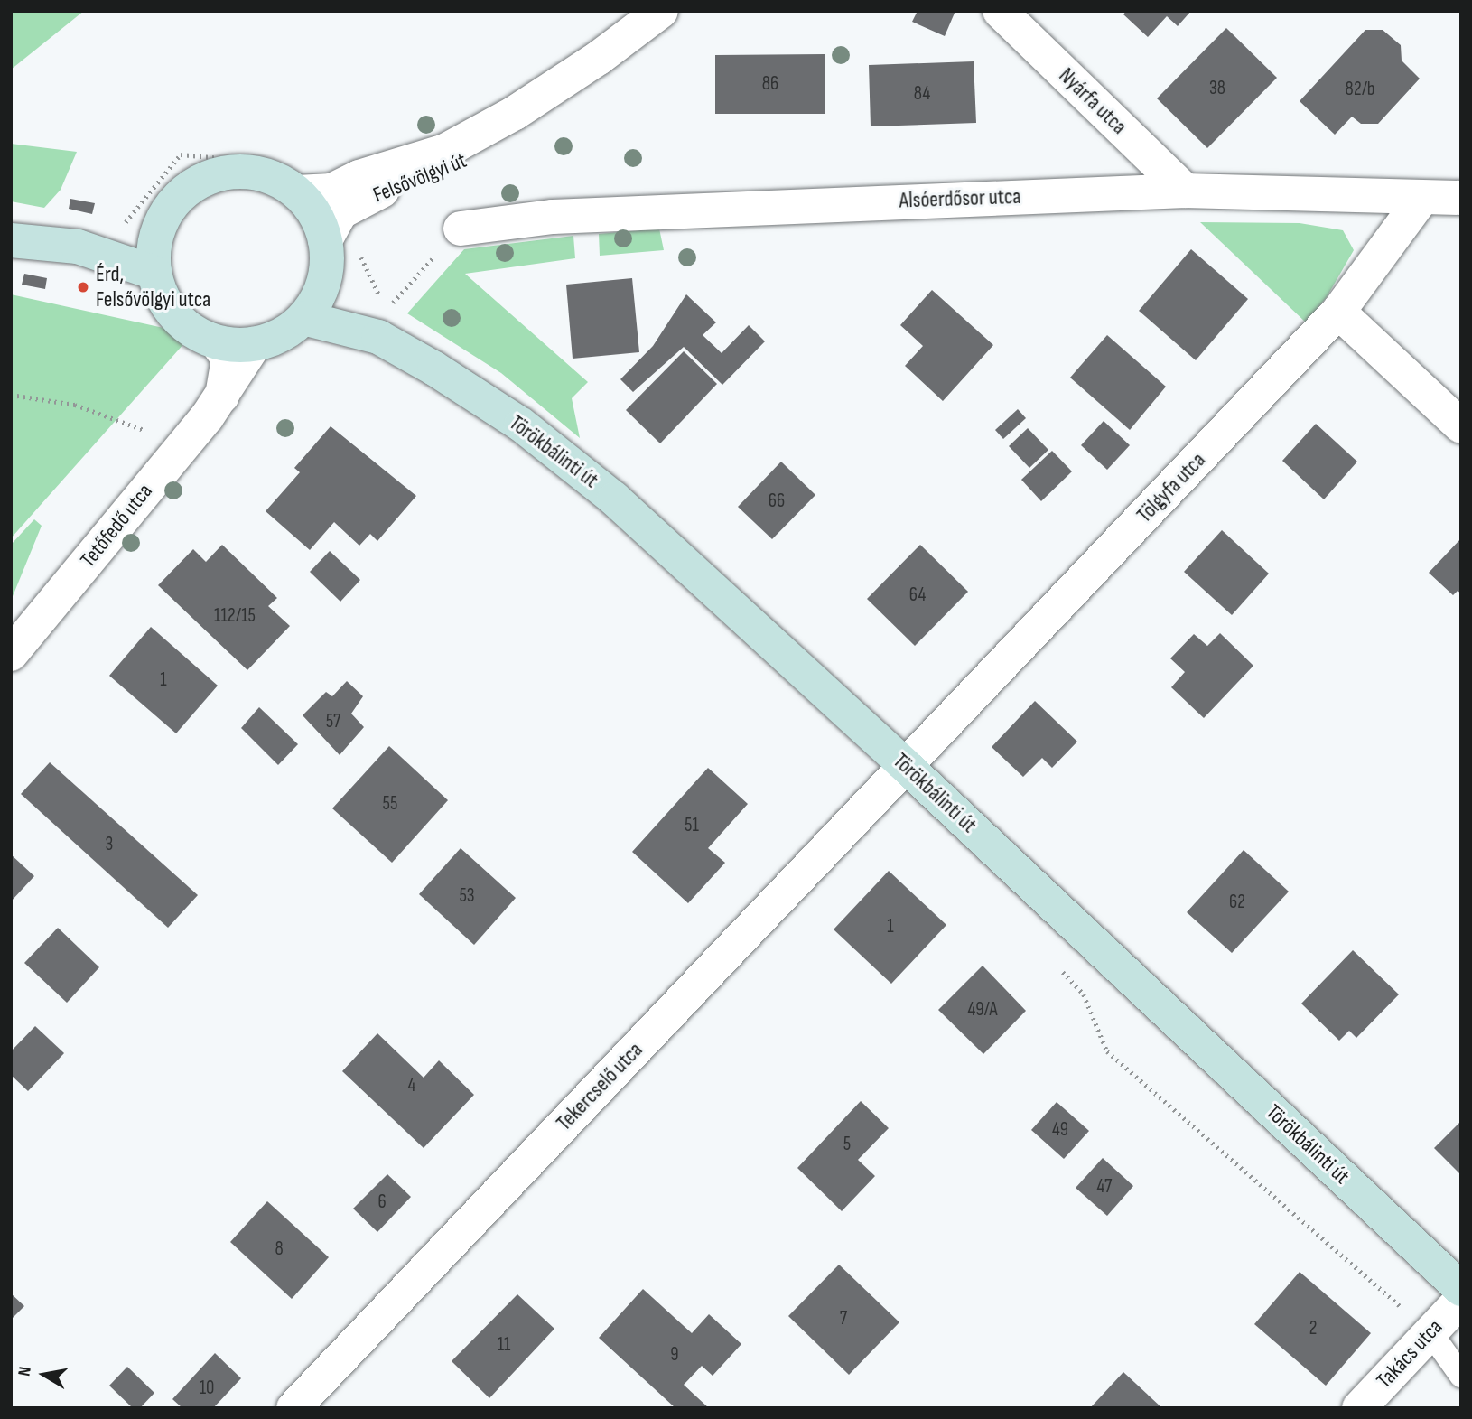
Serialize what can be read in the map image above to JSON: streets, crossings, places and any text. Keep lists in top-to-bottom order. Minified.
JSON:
{"streets":{"main road":["Törökbálinti út"],"street":["Nyárfa utca","Felsővölgyi út","Alsóerdősor utca","Tölgyfa utca","Tetőfedő utca","Tekercselő utca","Takács utca"]},"crossings":[["Nyárfa utca","Alsóerdősor utca"],["Felsővölgyi út","Törökbálinti út"],["Felsővölgyi út","Tetőfedő utca"],["Alsóerdősor utca","Tölgyfa utca"],["Törökbálinti út","Tölgyfa utca"],["Törökbálinti út","Tetőfedő utca"],["Törökbálinti út","Tekercselő utca"],["Tölgyfa utca","Tekercselő utca"]],"places":["Érd, Felsővölgyi utca"],"house_numbers":["86","38","82/b","84","66","64","112/15","1","57","55","51","3","53","62","1","49/A","4","49","5","47","6","8","7","2","11","9","10"],"north":"left"}
